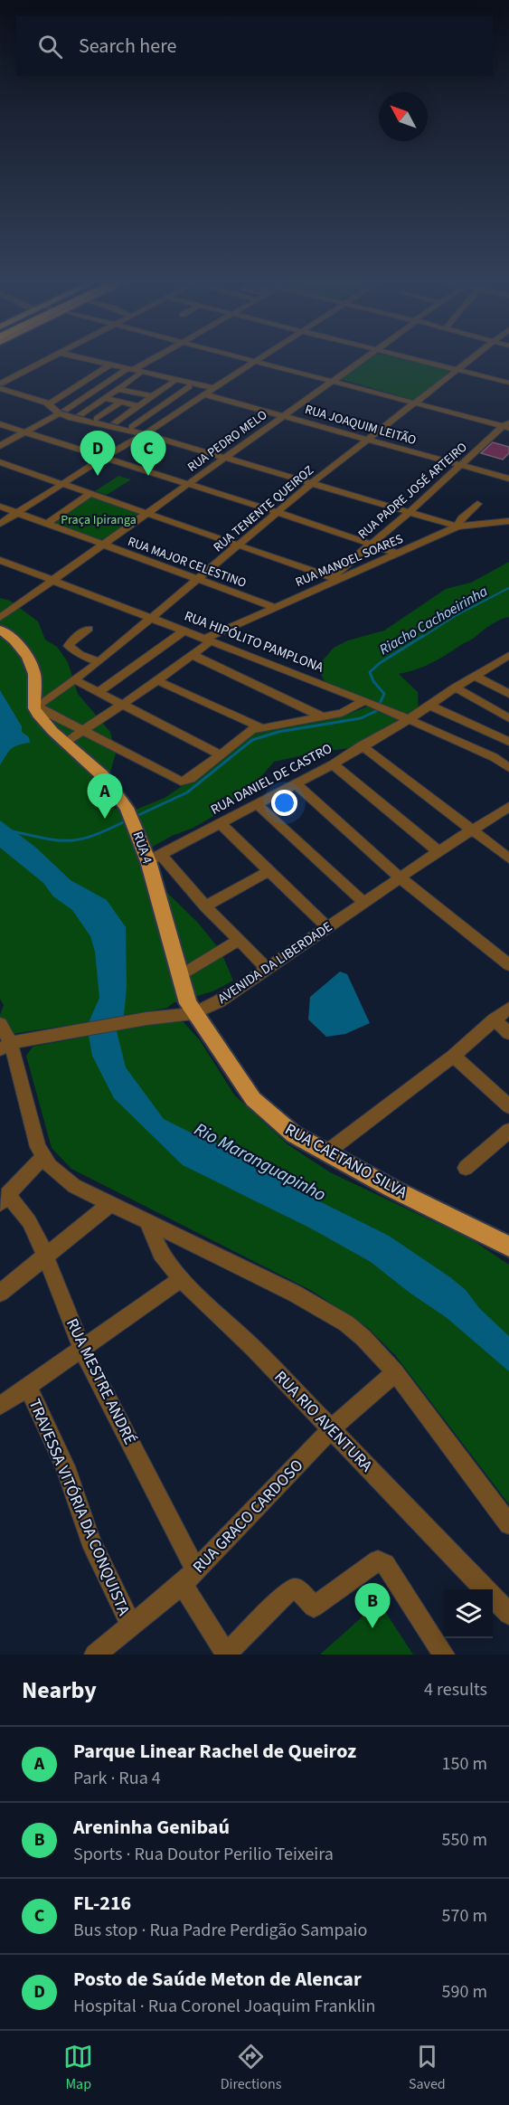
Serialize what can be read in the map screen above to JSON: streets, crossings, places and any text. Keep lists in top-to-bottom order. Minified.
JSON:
{"streets":{"main road":["RUA 4","RUA CAETANO SILVA"],"street":["RUA JOAQUIM LEITÃO","RUA PEDRO MELO","RUA PADRE JOSÉ ARTEIRO","RUA TENENTE QUEIROZ","RUA MANOEL SOARES","RUA MAJOR CELESTINO","RUA HIPÓLITO PAMPLONA","RUA DANIEL DE CASTRO","AVENIDA DA LIBERDADE","RUA MESTRE ANDRÉ","RUA RIO AVENTURA","TRAVESSA VITÓRIA DA CONQUISTA","RUA GRACO CARDOSO"]},"crossings":[["RUA JOAQUIM LEITÃO","RUA PEDRO MELO"],["RUA JOAQUIM LEITÃO","RUA PADRE JOSÉ ARTEIRO"],["RUA JOAQUIM LEITÃO","RUA TENENTE QUEIROZ"],["RUA PEDRO MELO","RUA MAJOR CELESTINO"],["RUA PEDRO MELO","RUA HIPÓLITO PAMPLONA"],["RUA PADRE JOSÉ ARTEIRO","RUA MANOEL SOARES"],["RUA TENENTE QUEIROZ","RUA MAJOR CELESTINO"],["RUA TENENTE QUEIROZ","RUA HIPÓLITO PAMPLONA"],["RUA TENENTE QUEIROZ","RUA 4"],["RUA MANOEL SOARES","RUA MAJOR CELESTINO"],["RUA MANOEL SOARES","RUA HIPÓLITO PAMPLONA"],["RUA MANOEL SOARES","RUA 4"],["RUA HIPÓLITO PAMPLONA","RUA DANIEL DE CASTRO"],["RUA DANIEL DE CASTRO","RUA 4"],["RUA 4","AVENIDA DA LIBERDADE"],["RUA 4","RUA CAETANO SILVA"],["AVENIDA DA LIBERDADE","RUA CAETANO SILVA"],["RUA MESTRE ANDRÉ","RUA GRACO CARDOSO"],["RUA RIO AVENTURA","RUA GRACO CARDOSO"],["TRAVESSA VITÓRIA DA CONQUISTA","RUA GRACO CARDOSO"]],"water":["Riacho Cachoeirinha","Rio Maranguapinho"],"parks":["Praça Ipiranga"],"north":"top left","page":{"search":"Search here","pins":["C","D","A","B"],"heading":["Nearby","4 results"],"list":[{"mark":"A","name":"Parque Linear Rachel de Queiroz","note":"Park · Rua 4","value":"150 m"},{"mark":"B","name":"Areninha Genibaú","note":"Sports · Rua Doutor Perilio Teixeira","value":"550 m"},{"mark":"C","name":"FL-216","note":"Bus stop · Rua Padre Perdigão Sampaio","value":"570 m"},{"mark":"D","name":"Posto de Saúde Meton de Alencar","note":"Hospital · Rua Coronel Joaquim Franklin","value":"590 m"}],"nav":["Map","Directions","Saved"]}}
